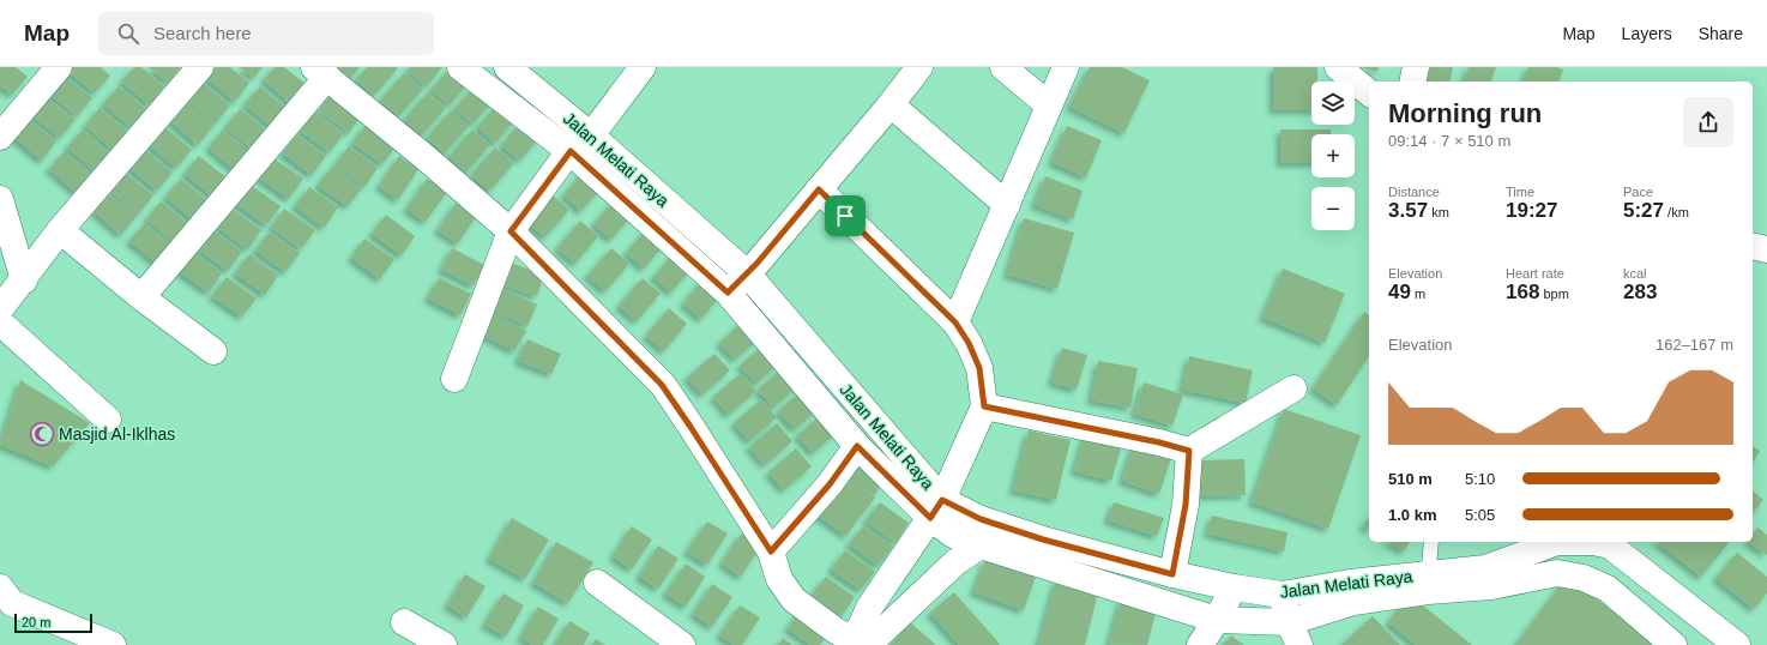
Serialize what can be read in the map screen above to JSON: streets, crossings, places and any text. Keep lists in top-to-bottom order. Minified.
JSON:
{"streets":{"street":["Jalan Melati Raya"]},"places":{"mosque":["Masjid Al-Iklhas"]},"scale_bar":"20 m","page":{"header":"Map","search":"Search here","nav":["Map","Layers","Share"],"map_buttons":["+","−"],"heading":["Morning run","09:14 · 7 × 510 m"],"stats":[["Distance","3.57 km"],["Time","19:27"],["Pace","5:27 /km"],["Elevation","49 m"],["Heart rate","168 bpm"],["kcal","283"]],"chart":["Elevation","162–167 m"],"list":[{"name":"510 m","note":"5:10"},{"name":"1.0 km","note":"5:05"}],"scale":"20 m"}}
